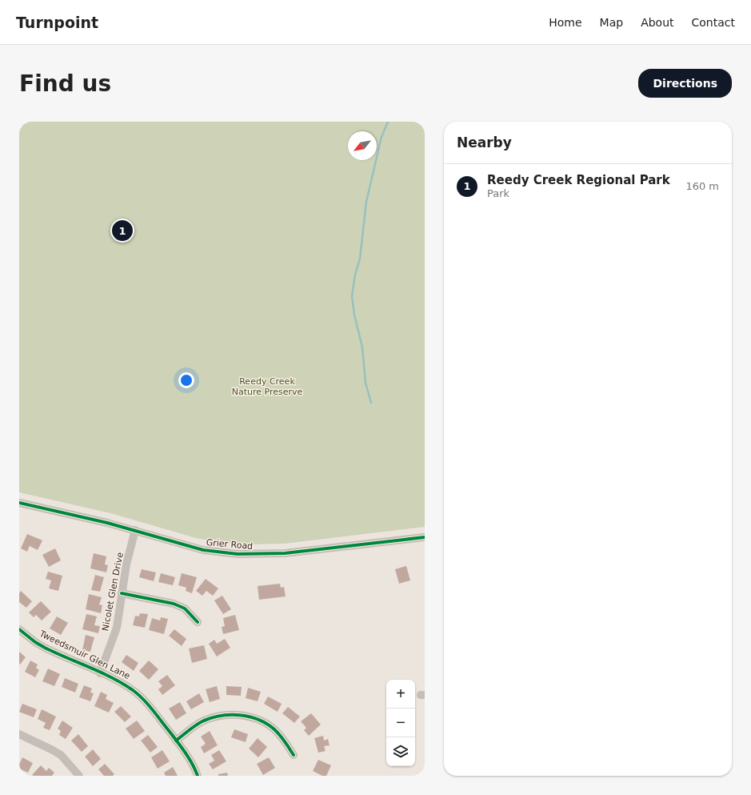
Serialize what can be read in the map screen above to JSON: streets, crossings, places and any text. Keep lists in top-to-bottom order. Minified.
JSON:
{"streets":{"street":["Grier Road","Nicolet Glen Drive","Tweedsmuir Glen Lane"]},"crossings":[["Grier Road","Nicolet Glen Drive"],["Nicolet Glen Drive","Tweedsmuir Glen Lane"]],"parks":["Reedy Creek Nature Preserve"],"north":"bottom left","page":{"header":"Turnpoint","nav":["Home","Map","About","Contact"],"buttons":"Directions","title":"Find us","heading":"Nearby","list":[{"mark":"1","name":"Reedy Creek Regional Park","note":"Park","value":"160 m"}],"pins":"1","map_buttons":["+","−"]}}
